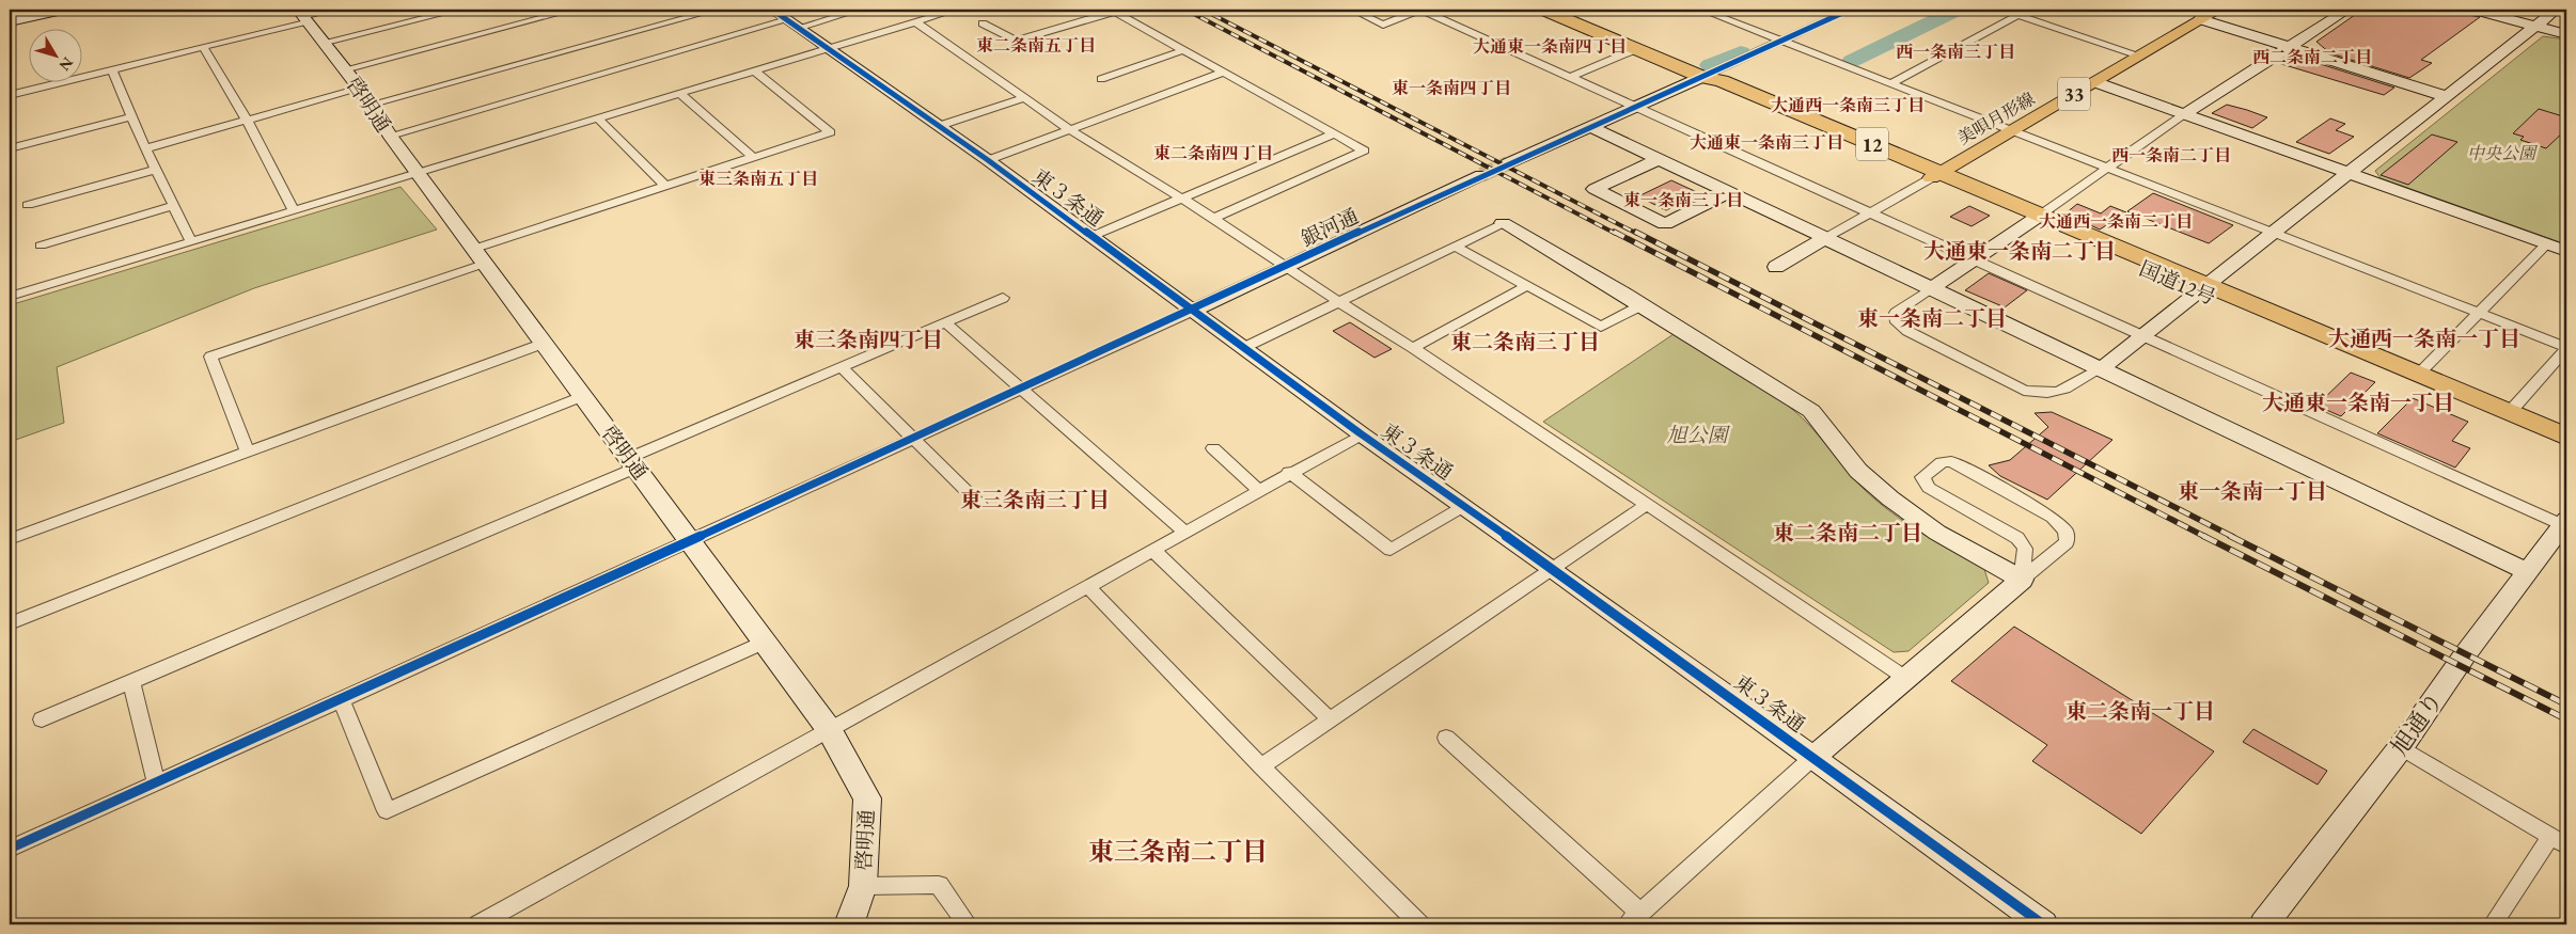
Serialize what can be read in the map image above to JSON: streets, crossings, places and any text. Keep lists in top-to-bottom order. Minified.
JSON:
{"streets":{"highway":["12","国道12号"],"main road":["33","美唄月形線"],"street":["啓明通","東３条通","銀河通","旭通り"]},"crossings":[["美唄月形線","国道12号"],["東３条通","銀河通"]],"districts":["東二条南五丁目","大通東一条南四丁目","西一条南三丁目","西二条南二丁目","東一条南四丁目","大通西一条南三丁目","大通東一条南三丁目","東二条南四丁目","西一条南二丁目","東三条南五丁目","東一条南三丁目","大通西一条南二丁目","大通東一条南二丁目","東一条南二丁目","大通西一条南一丁目","東三条南四丁目","東二条南三丁目","大通東一条南一丁目","東一条南一丁目","東三条南三丁目","東二条南二丁目","東二条南一丁目","東三条南二丁目"],"parks":["中央公園","旭公園"],"north":"bottom right"}
